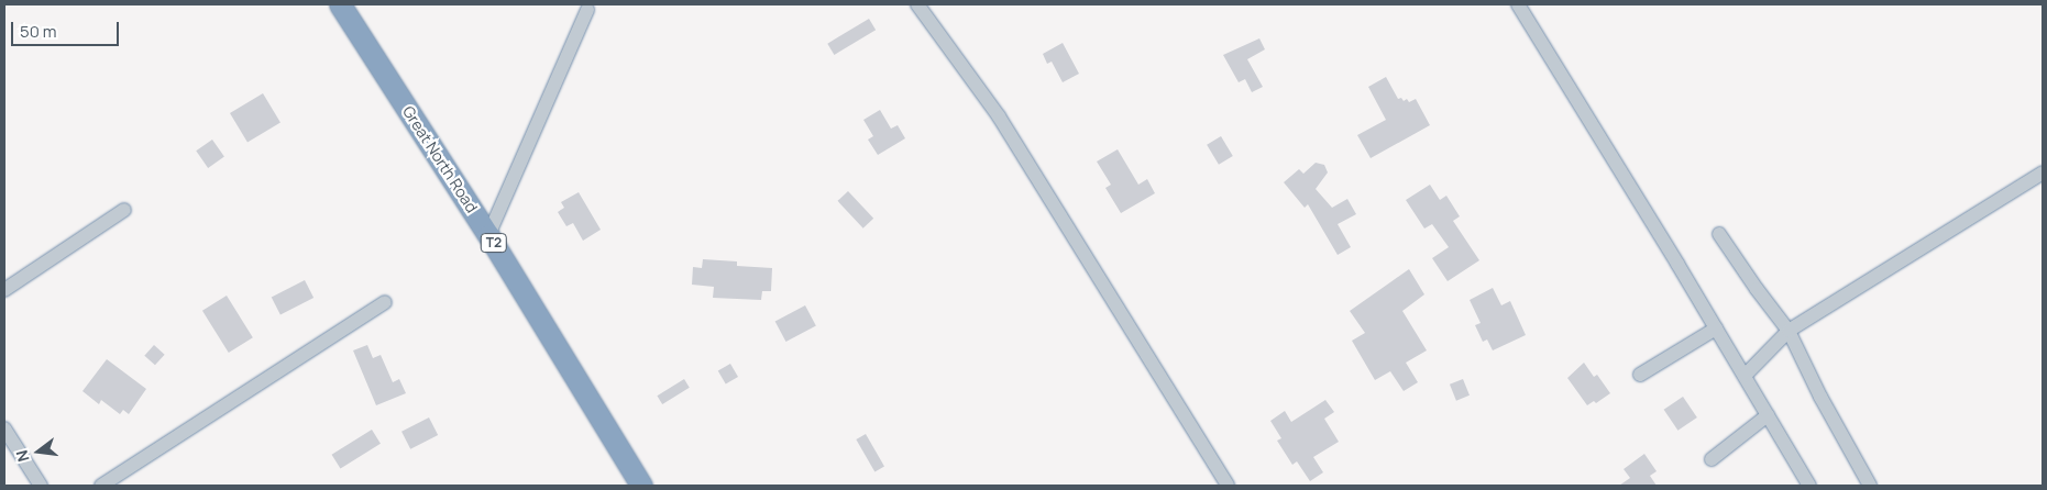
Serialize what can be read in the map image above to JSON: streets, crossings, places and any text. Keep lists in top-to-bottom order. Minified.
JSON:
{"streets":{"highway":["Great North Road","T2"]},"scale_bar":"50 m","north":"left"}
